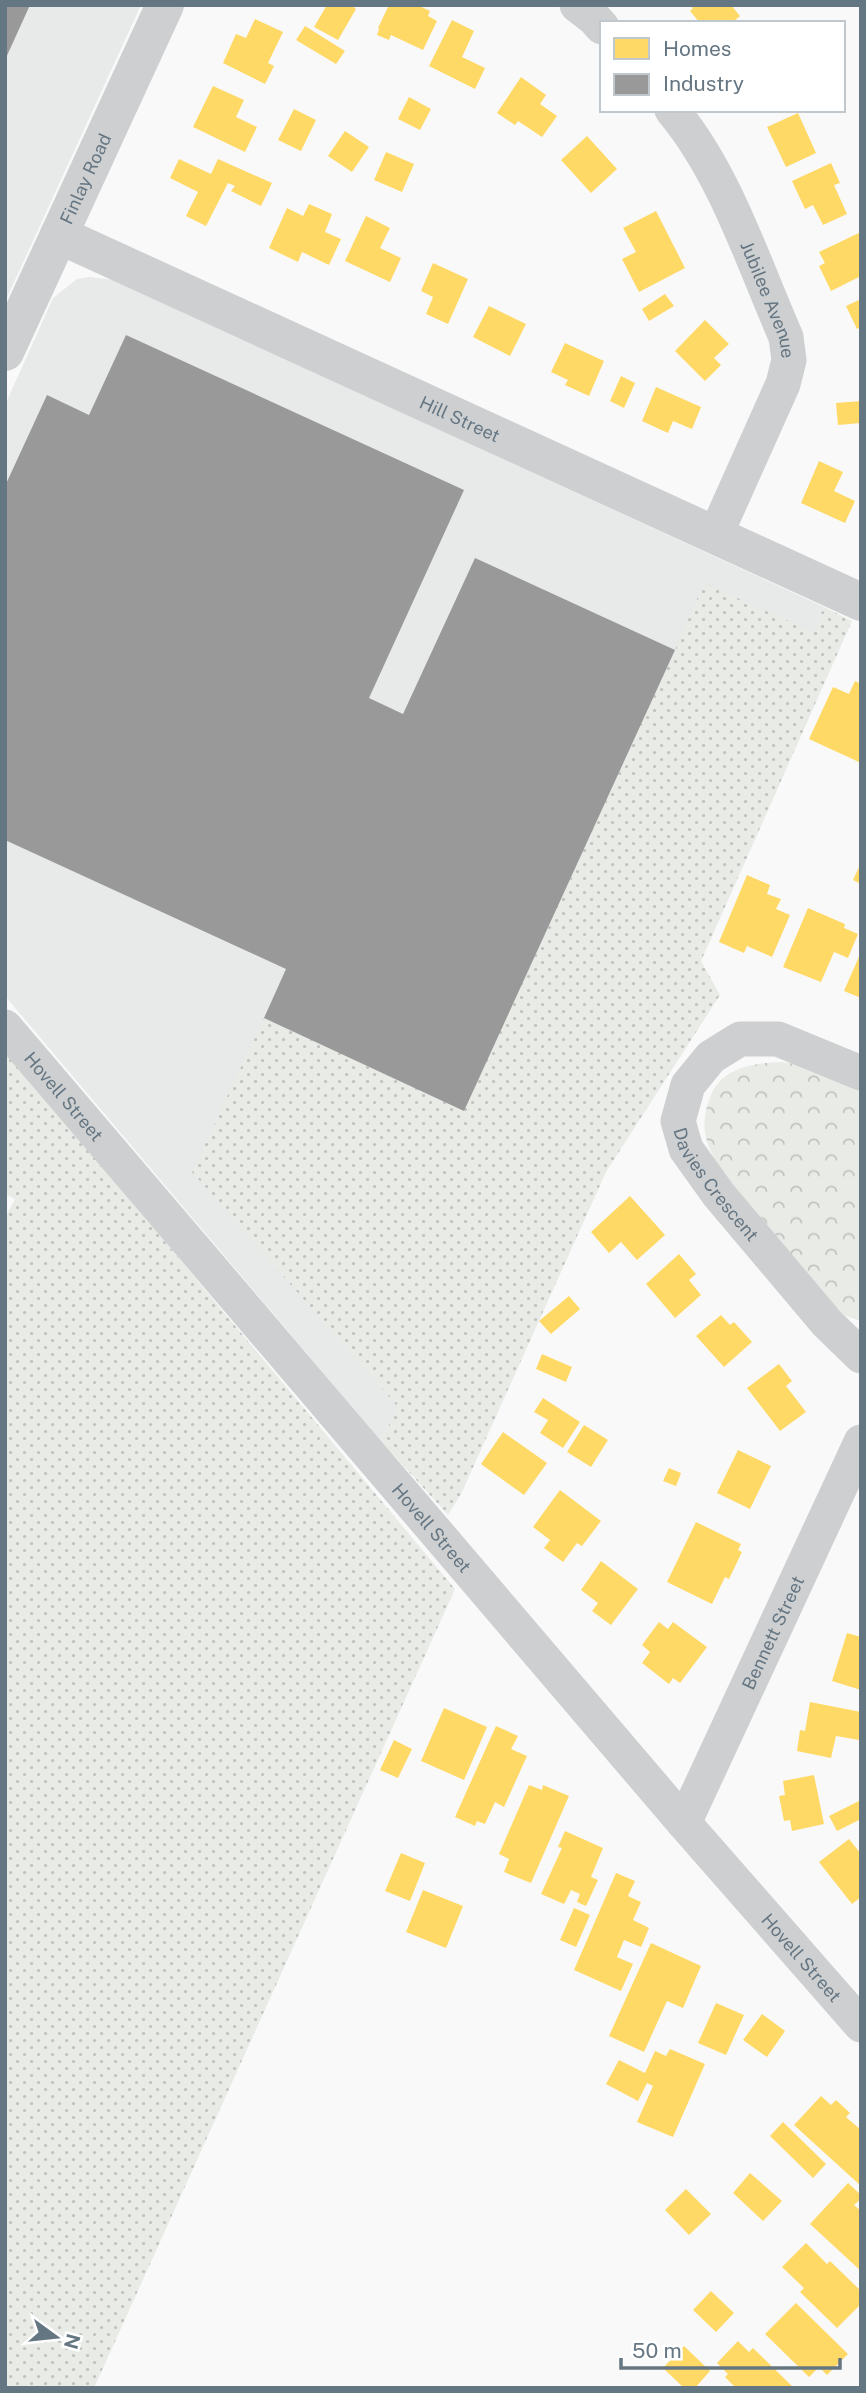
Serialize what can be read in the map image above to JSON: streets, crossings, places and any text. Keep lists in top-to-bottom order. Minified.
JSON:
{"streets":{"street":["Finlay Road","Jubilee Avenue","Hill Street","Hovell Street","Davies Crescent","Bennett Street"]},"crossings":[["Finlay Road","Hill Street"],["Jubilee Avenue","Hill Street"],["Hovell Street","Bennett Street"]],"legend":["Homes","Industry"],"scale_bar":"50 m","north":"right"}
